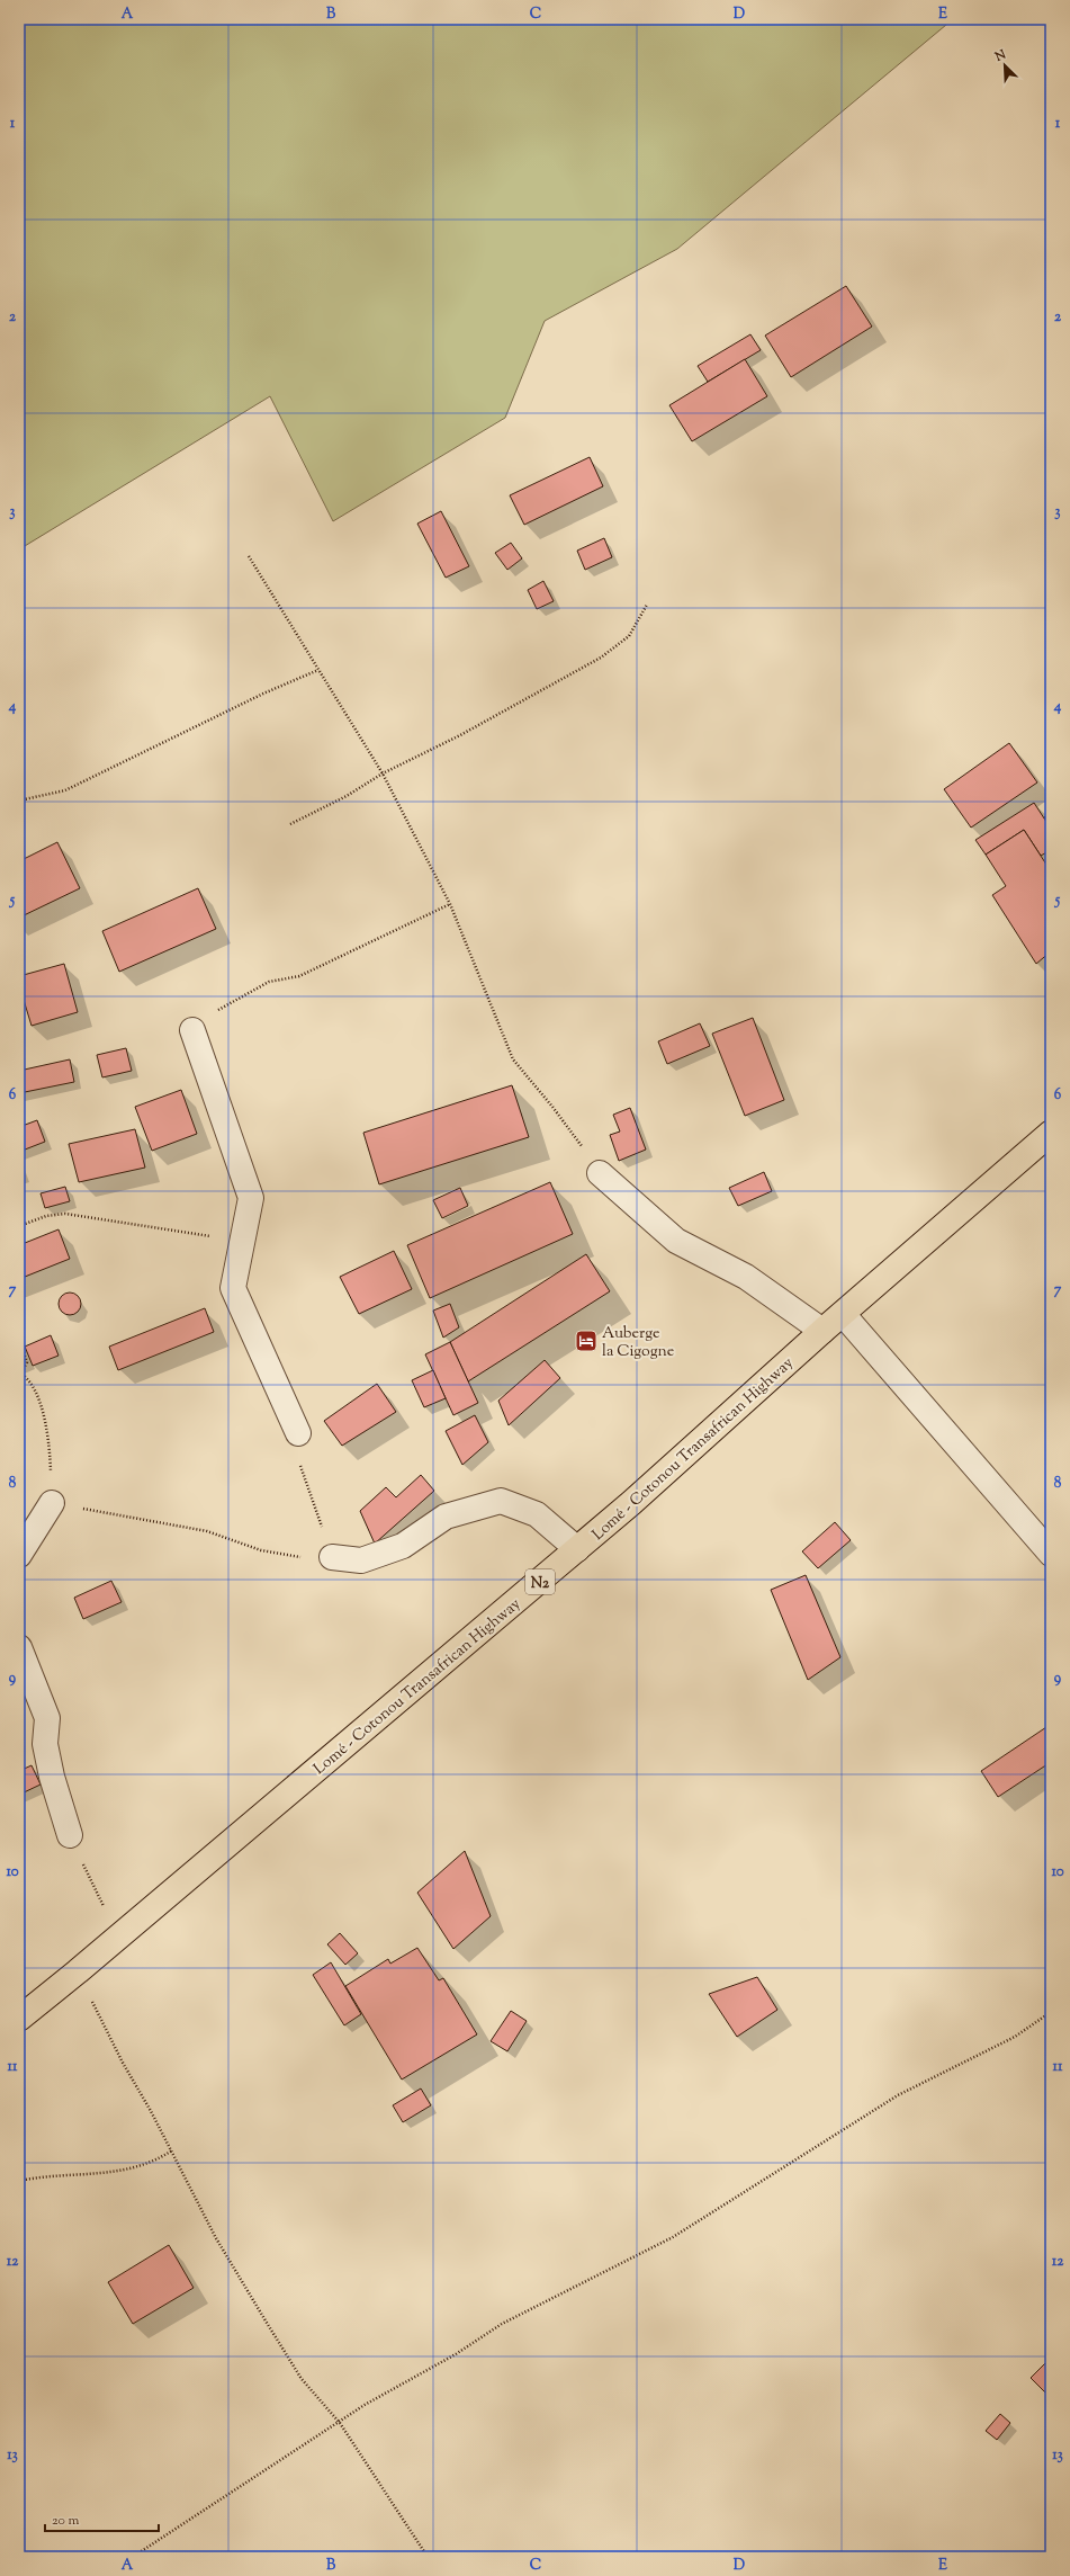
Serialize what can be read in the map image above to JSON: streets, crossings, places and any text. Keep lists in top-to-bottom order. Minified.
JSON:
{"streets":{"highway":["Lomé - Cotonou Transafrican Highway","N2"]},"places":{"hotel":["Auberge la Cigogne"]},"scale_bar":"20 m","north":"top left","grid":{"columns":["A","B","C","D","E"],"rows":["1","2","3","4","5","6","7","8","9","10","11","12","13"]}}
